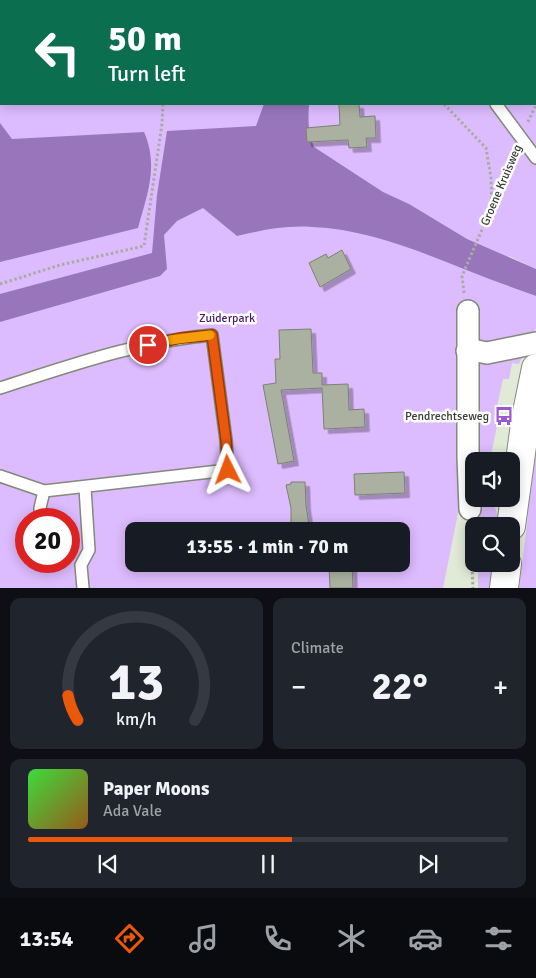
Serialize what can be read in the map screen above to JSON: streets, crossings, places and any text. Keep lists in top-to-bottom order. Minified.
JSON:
{"streets":{"path":["Groene Kruisweg"]},"parks":["Zuiderpark"],"places":{"bus stop":["Pendrechtseweg"]},"page":{"turn":["50 m","Turn left"],"limit":"20","trip":"13:55 · 1 min · 70 m","tile":"Climate","heat":["−","22°","+"],"song":["Paper Moons","Ada Vale"],"tabs":"13:54","gauge":["13","km/h"]}}
